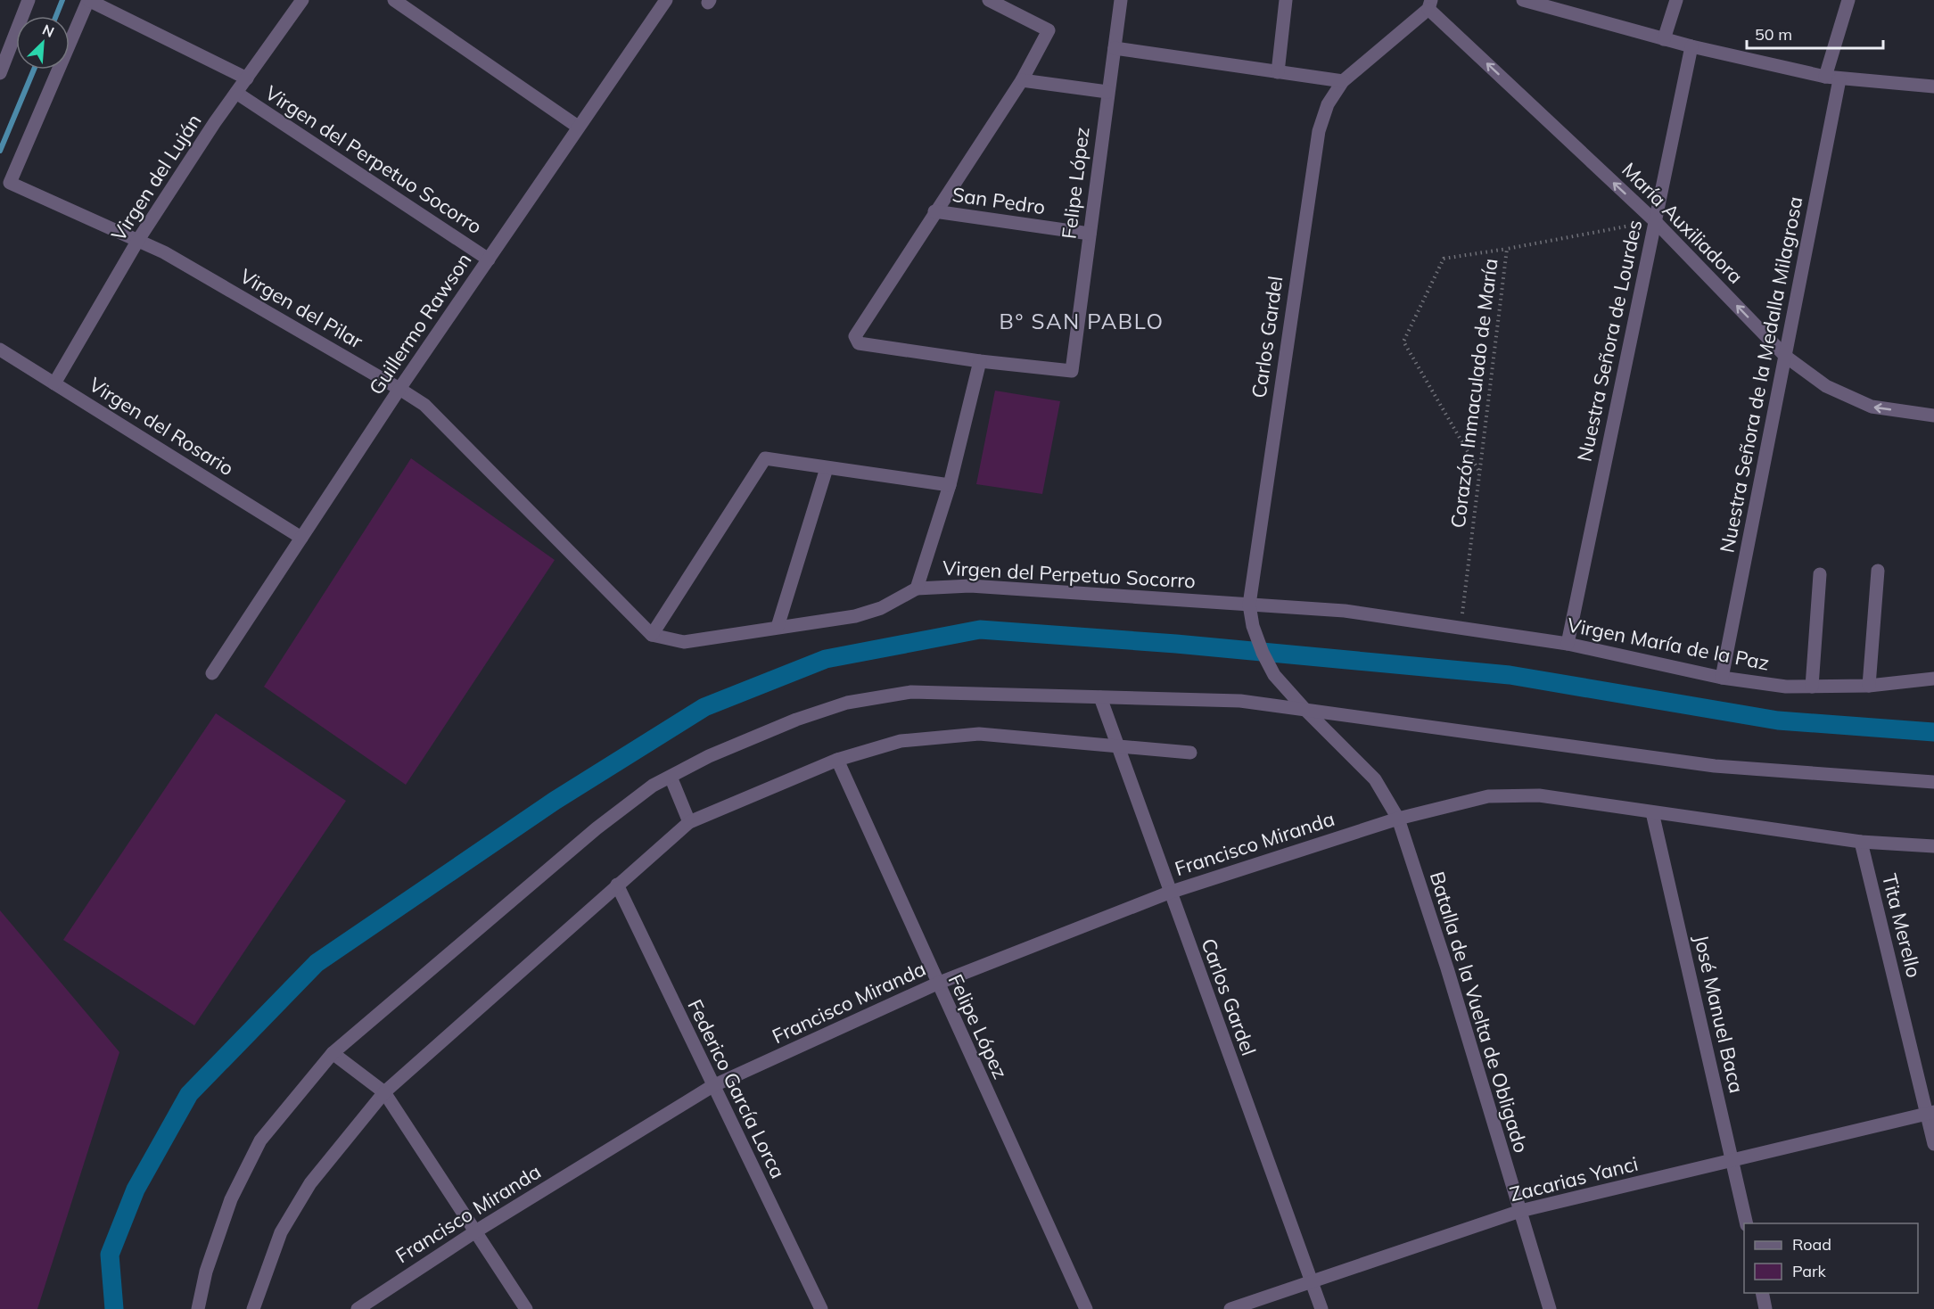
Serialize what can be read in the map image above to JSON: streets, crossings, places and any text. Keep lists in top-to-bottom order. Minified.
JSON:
{"streets":{"street":["Virgen del Perpetuo Socorro","Virgen del Luján","Felipe López","San Pedro","María Auxiliadora","Virgen del Pilar","Guillermo Rawson","Carlos Gardel","Nuestra Señora de Lourdes","Nuestra Señora de la Medalla Milagrosa","Virgen del Rosario","Virgen María de la Paz","Francisco Miranda","Tita Merello","Batalla de la Vuelta de Obligado","José Manuel Baca","Federico García Lorca","Zacarias Yanci"],"path":["Corazón Inmaculado de María"]},"crossings":[["Virgen del Perpetuo Socorro","Virgen del Luján"],["Virgen del Perpetuo Socorro","Virgen del Pilar"],["Virgen del Perpetuo Socorro","Guillermo Rawson"],["Virgen del Perpetuo Socorro","Carlos Gardel"],["Virgen del Perpetuo Socorro","Corazón Inmaculado de María"],["Virgen del Perpetuo Socorro","Virgen María de la Paz"],["Virgen del Luján","Virgen del Pilar"],["Virgen del Luján","Virgen del Rosario"],["Felipe López","San Pedro"],["Felipe López","Francisco Miranda"],["María Auxiliadora","Carlos Gardel"],["María Auxiliadora","Nuestra Señora de Lourdes"],["María Auxiliadora","Nuestra Señora de la Medalla Milagrosa"],["María Auxiliadora","Corazón Inmaculado de María"],["Virgen del Pilar","Guillermo Rawson"],["Guillermo Rawson","Virgen del Rosario"],["Carlos Gardel","Francisco Miranda"],["Carlos Gardel","Batalla de la Vuelta de Obligado"],["Carlos Gardel","Zacarias Yanci"],["Nuestra Señora de Lourdes","Corazón Inmaculado de María"],["Nuestra Señora de Lourdes","Virgen María de la Paz"],["Nuestra Señora de la Medalla Milagrosa","Virgen María de la Paz"],["Corazón Inmaculado de María","Virgen María de la Paz"],["Francisco Miranda","Tita Merello"],["Francisco Miranda","Batalla de la Vuelta de Obligado"],["Francisco Miranda","José Manuel Baca"],["Francisco Miranda","Federico García Lorca"],["Tita Merello","Zacarias Yanci"],["Batalla de la Vuelta de Obligado","Zacarias Yanci"],["José Manuel Baca","Zacarias Yanci"]],"one_way":["María Auxiliadora"],"districts":["B° SAN PABLO"],"legend":["Road","Park"],"scale_bar":"50 m","north":"top right"}
